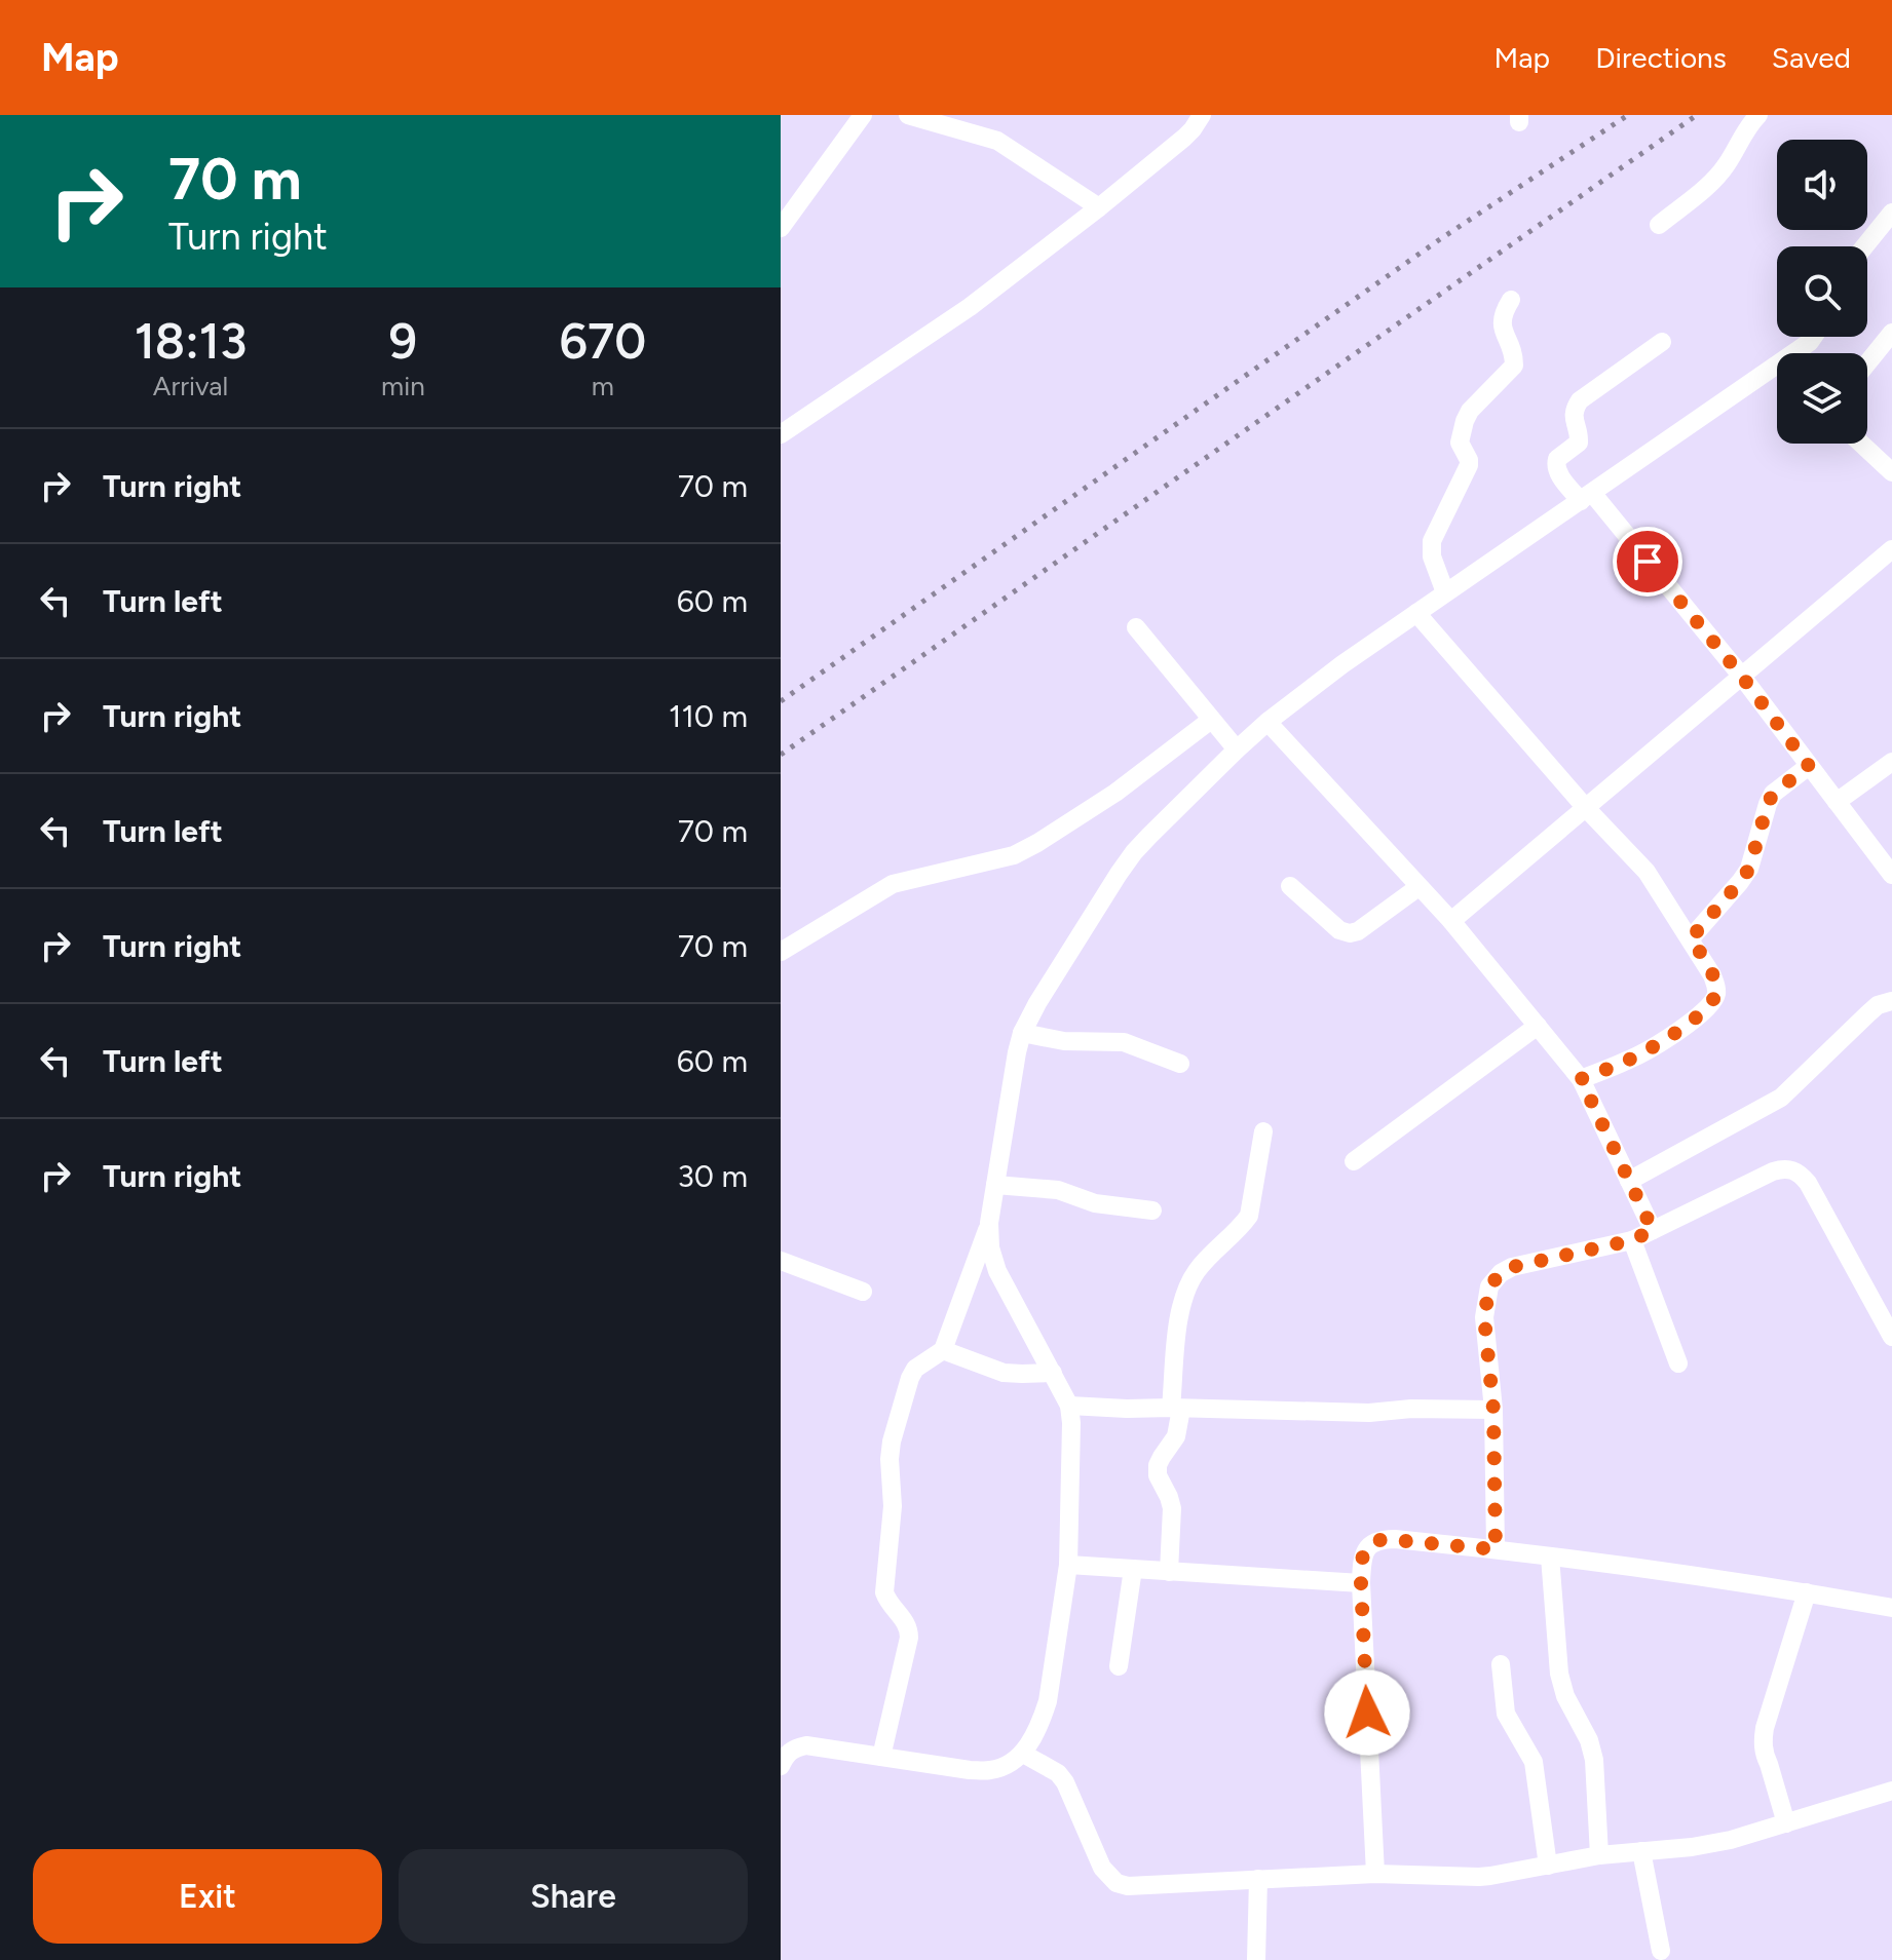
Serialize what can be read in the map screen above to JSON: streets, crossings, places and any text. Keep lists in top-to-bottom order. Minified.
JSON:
{"page":{"header":"Map","nav":["Map","Directions","Saved"],"turn":["70 m","Turn right"],"eta":["18:13","Arrival","9","min","670","m"],"list":[{"name":"Turn right","value":"70 m"},{"name":"Turn left","value":"60 m"},{"name":"Turn right","value":"110 m"},{"name":"Turn left","value":"70 m"},{"name":"Turn right","value":"70 m"},{"name":"Turn left","value":"60 m"},{"name":"Turn right","value":"30 m"}],"buttons":["Exit","Share"]}}
